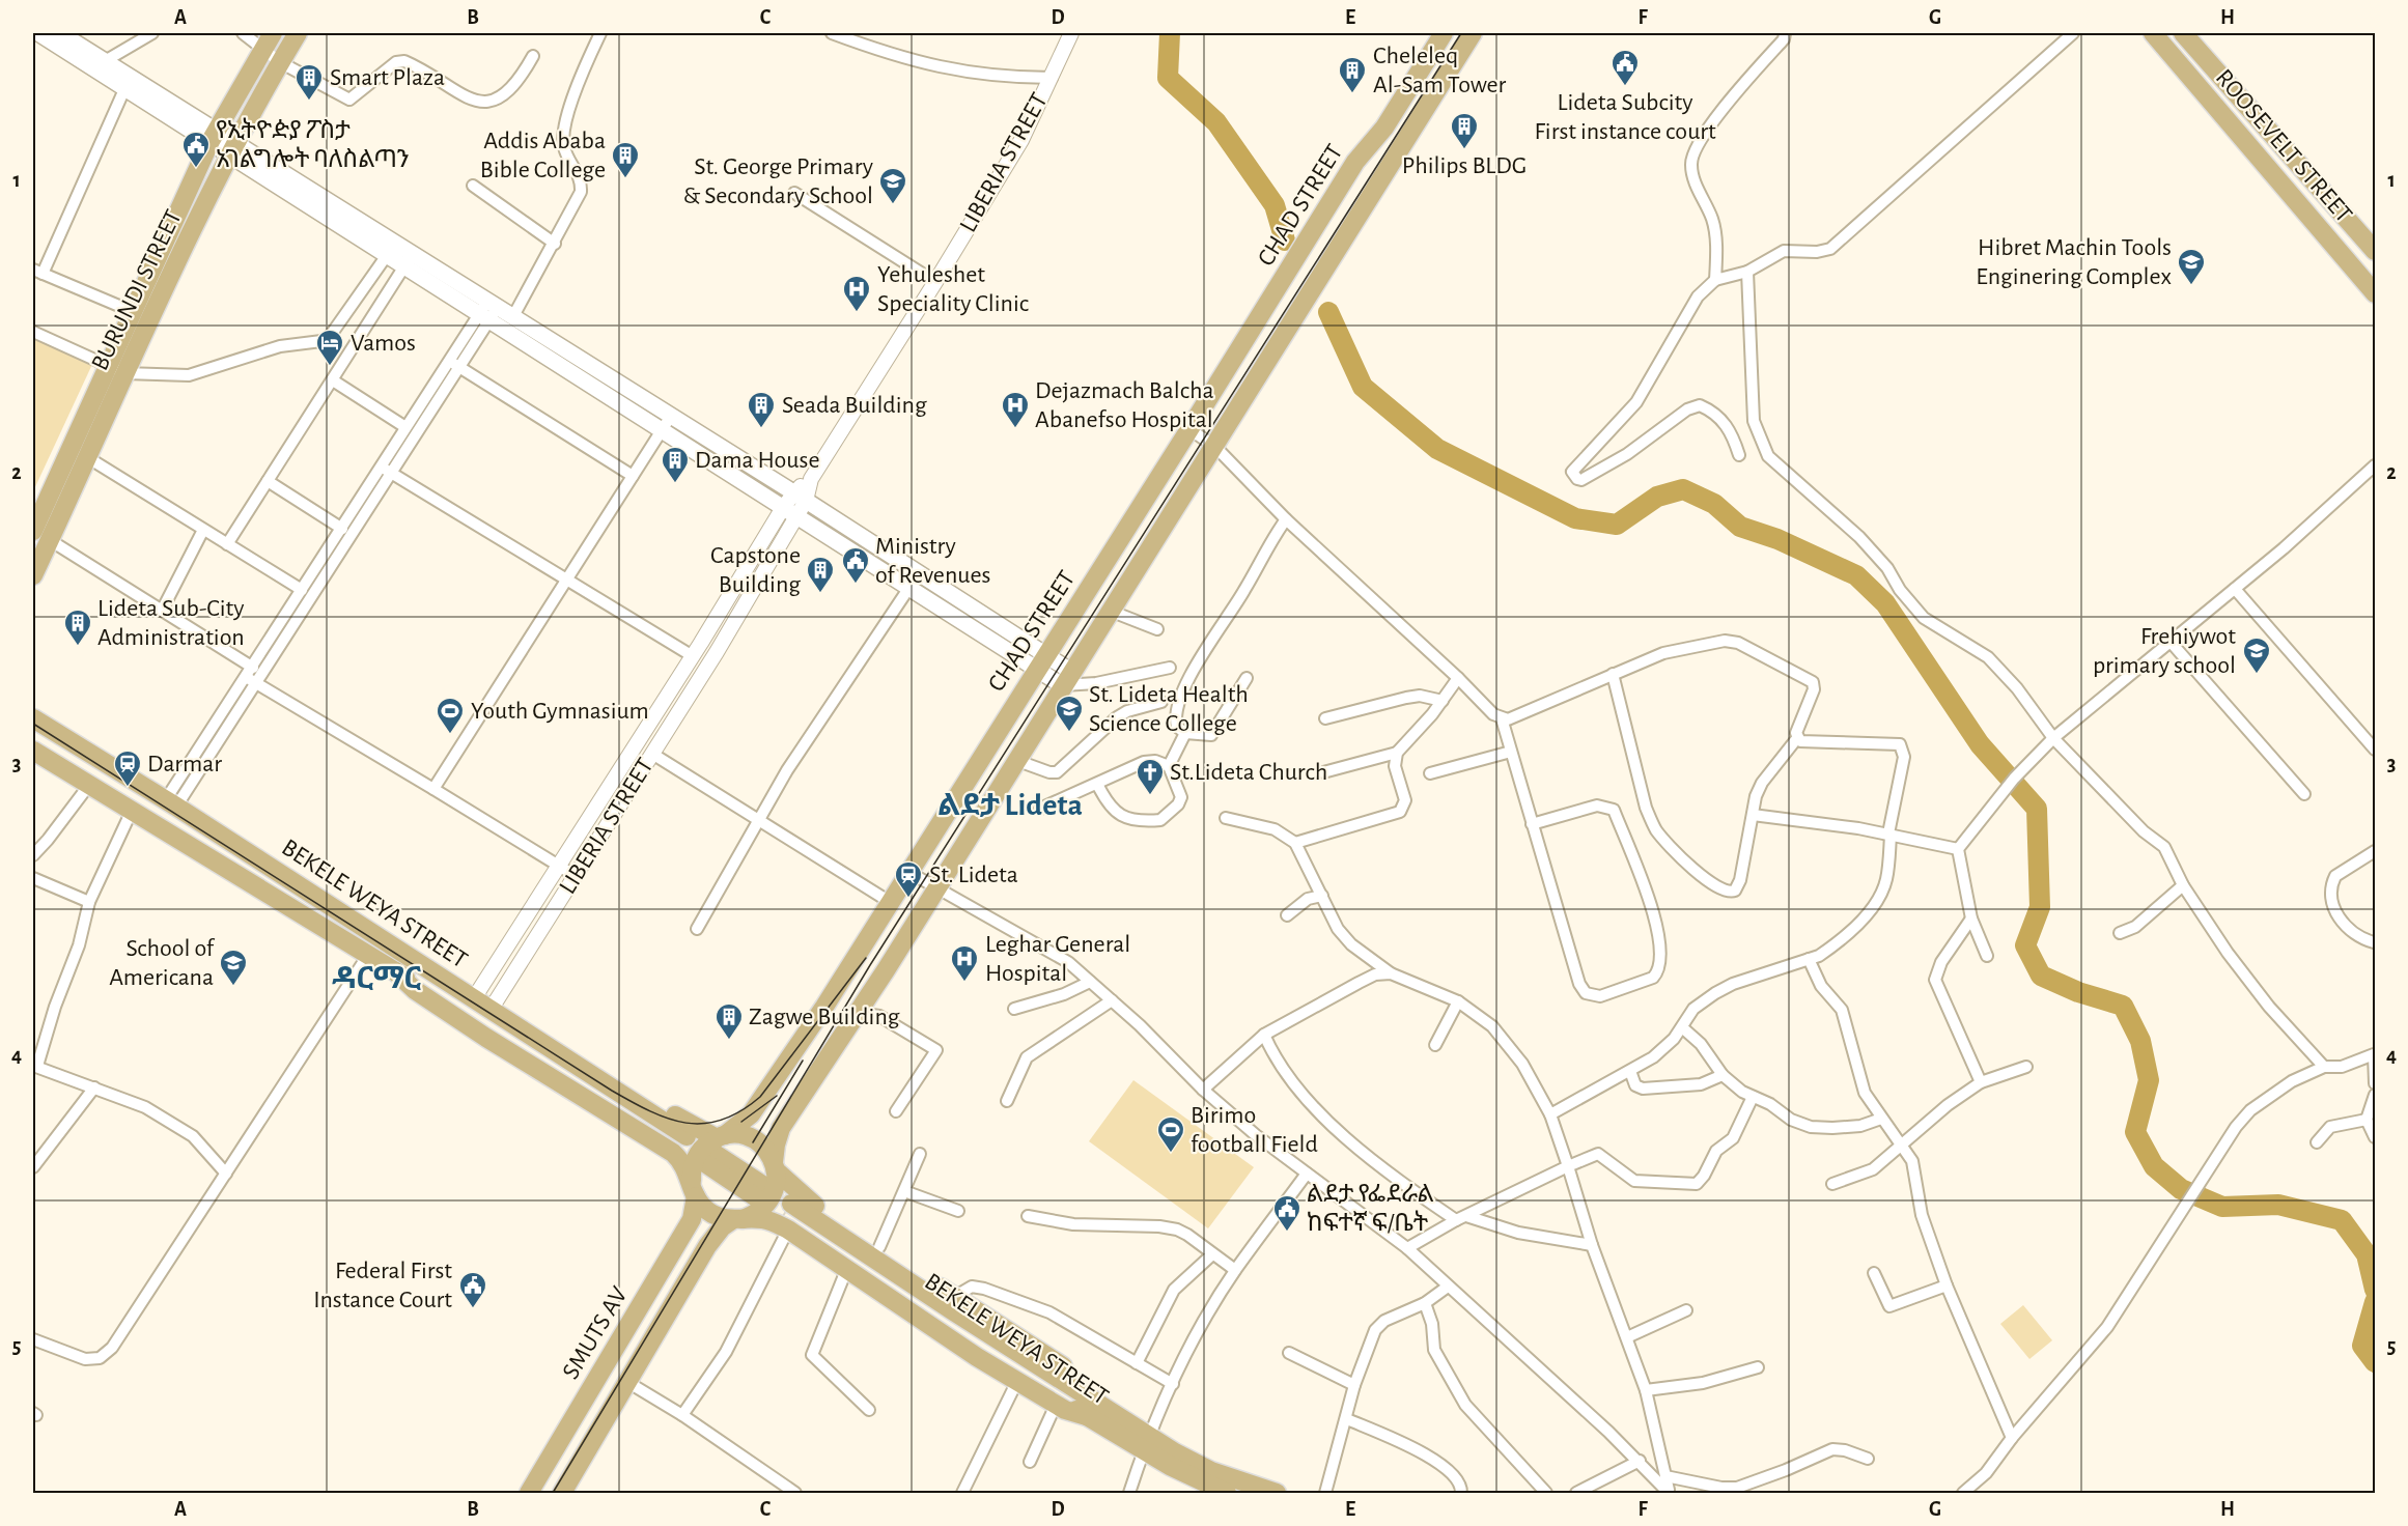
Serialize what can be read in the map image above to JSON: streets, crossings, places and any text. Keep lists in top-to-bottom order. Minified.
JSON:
{"streets":{"main road":["ROOSEVELT STREET","CHAD STREET","BURUNDI STREET","BEKELE WEYA STREET","SMUTS AV"],"street":["LIBERIA STREET"]},"crossings":[["LIBERIA STREET","BEKELE WEYA STREET"],["CHAD STREET","SMUTS AV"]],"districts":["ልደታ Lideta","ዳርማር"],"places":{"public building":["Lideta Subcity First instance court","የኢትዮዽያ ፖስታ አገልግሎት ባለስልጣን","Ministry of Revenues","ልደታ የፌደራል ከፍተኛ ፍ/ቤት","Federal First Instance Court"],"building":["Cheleleq Al-Sam Tower","Smart Plaza","Philips BLDG","Addis Ababa Bible College","Seada Building","Dama House","Capstone Building","Lideta Sub-City Administration","Zagwe Building"],"school or university":["St. George Primary & Secondary School","Hibret Machin Tools Enginering Complex","Frehiywot primary school","St. Lideta Health Science College","School of Americana"],"hospital":["Yehuleshet Speciality Clinic","Dejazmach Balcha Abanefso Hospital","Leghar General Hospital"],"hotel":["Vamos"],"sports":["Youth Gymnasium","Birimo football Field"],"station":["Darmar","St. Lideta"],"church":["St.Lideta Church"]},"grid":{"columns":["A","B","C","D","E","F","G","H"],"rows":["1","2","3","4","5"]}}
